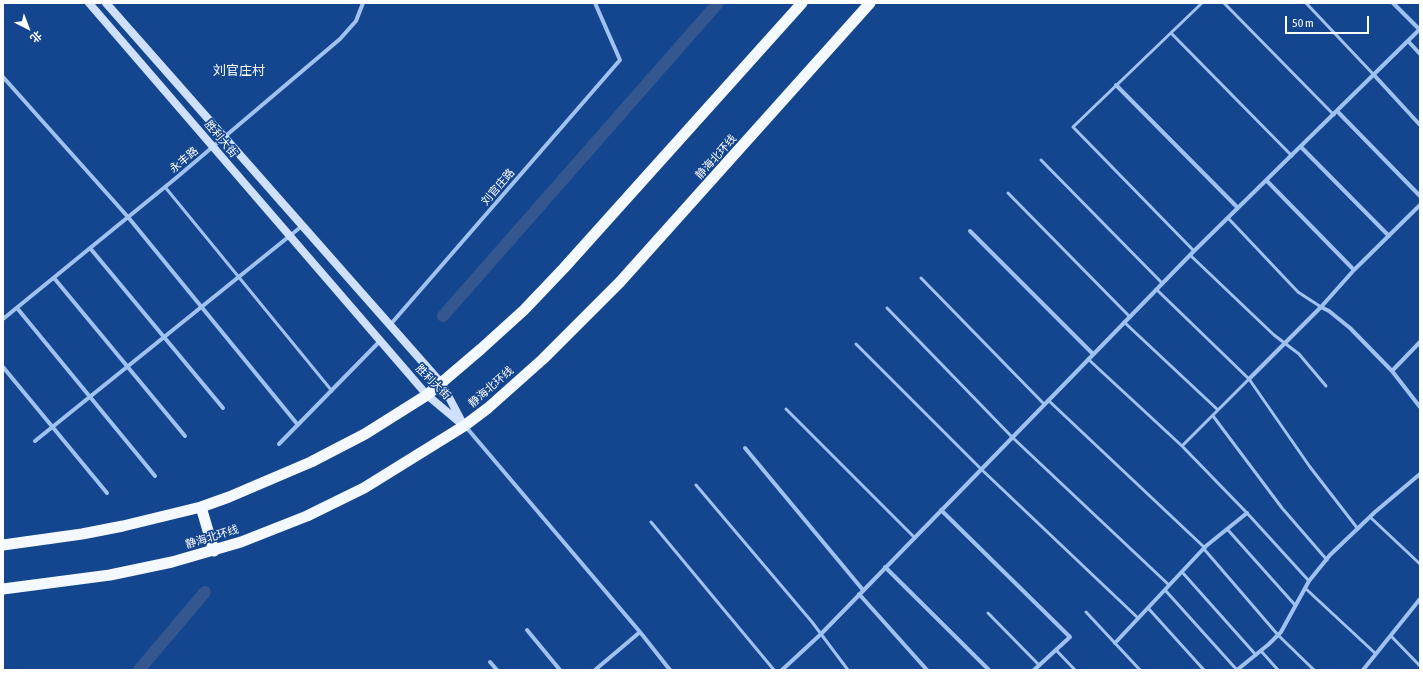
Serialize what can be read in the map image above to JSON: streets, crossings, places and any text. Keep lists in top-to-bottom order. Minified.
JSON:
{"streets":{"highway":["静海北环线"],"main road":["胜利大街"],"street":["永丰路","刘官庄路"]},"crossings":[["胜利大街","静海北环线"],["胜利大街","永丰路"],["胜利大街","刘官庄路"]],"districts":["刘官庄村"],"scale_bar":"50 m","north":"bottom right"}
